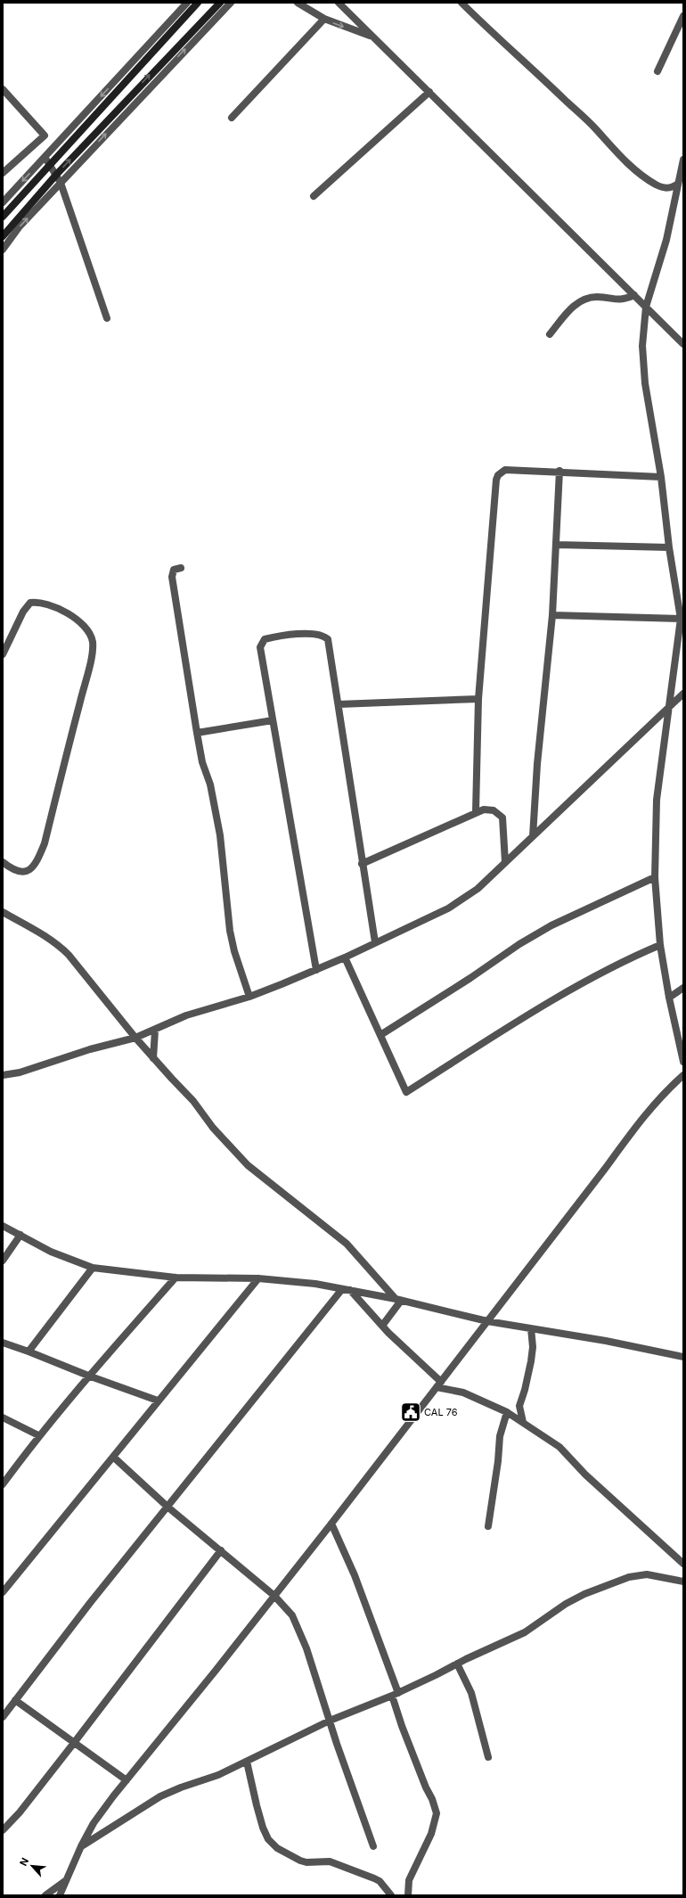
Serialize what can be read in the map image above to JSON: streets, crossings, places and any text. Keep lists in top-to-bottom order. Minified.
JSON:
{"places":{"public building":["CAL 76"]},"north":"top left"}
